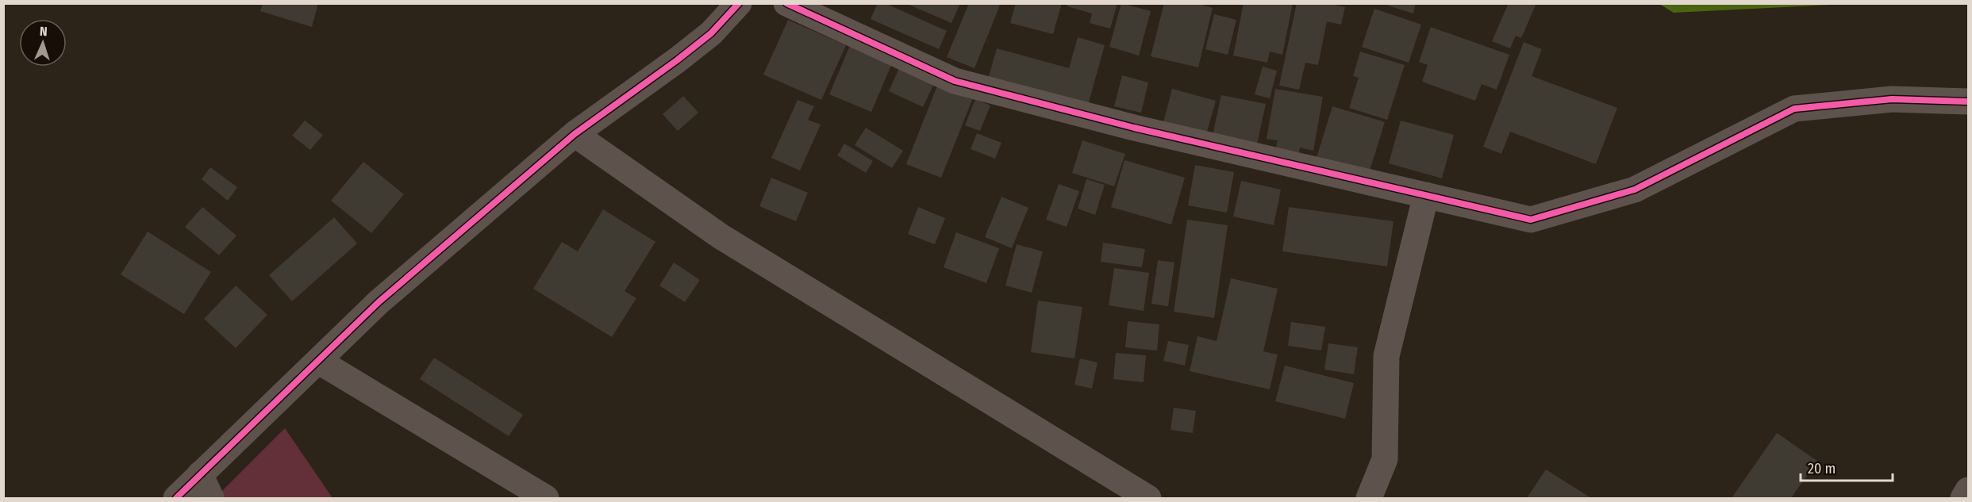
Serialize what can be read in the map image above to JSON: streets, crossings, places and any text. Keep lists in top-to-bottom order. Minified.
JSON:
{"scale_bar":"20 m","north":"top"}
